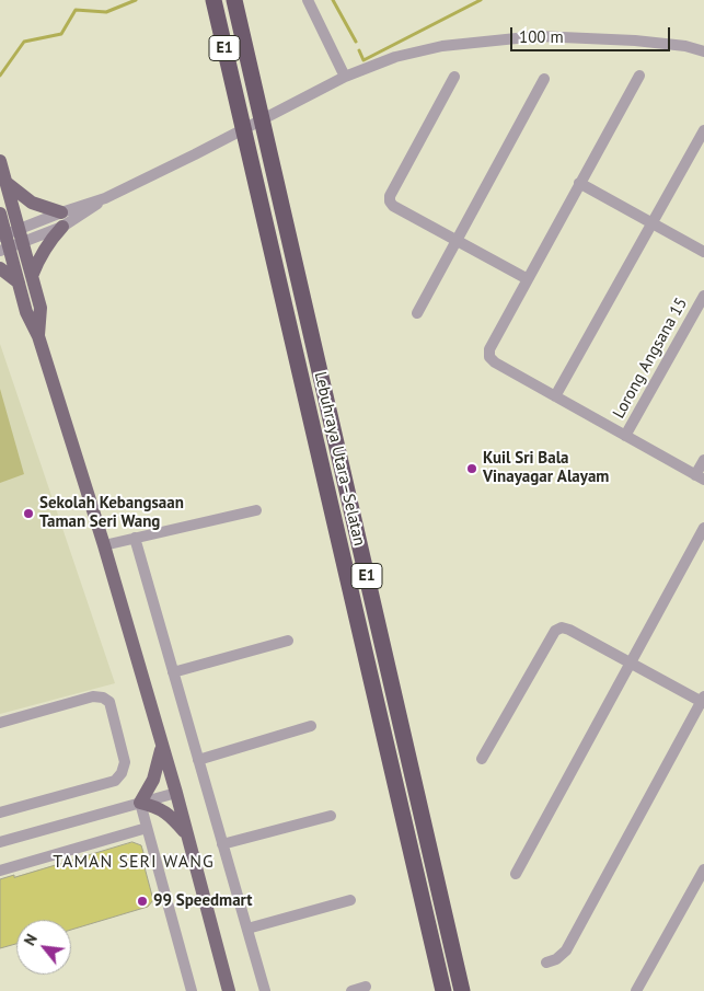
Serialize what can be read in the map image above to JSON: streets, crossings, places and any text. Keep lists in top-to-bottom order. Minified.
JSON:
{"streets":{"highway":["E1","Lebuhraya Utara–Selatan"],"street":["Lorong Angsana 15"]},"districts":["TAMAN SERI WANG"],"places":["Kuil Sri Bala Vinayagar Alayam","Sekolah Kebangsaan Taman Seri Wang","99 Speedmart"],"scale_bar":"100 m","north":"top left"}
